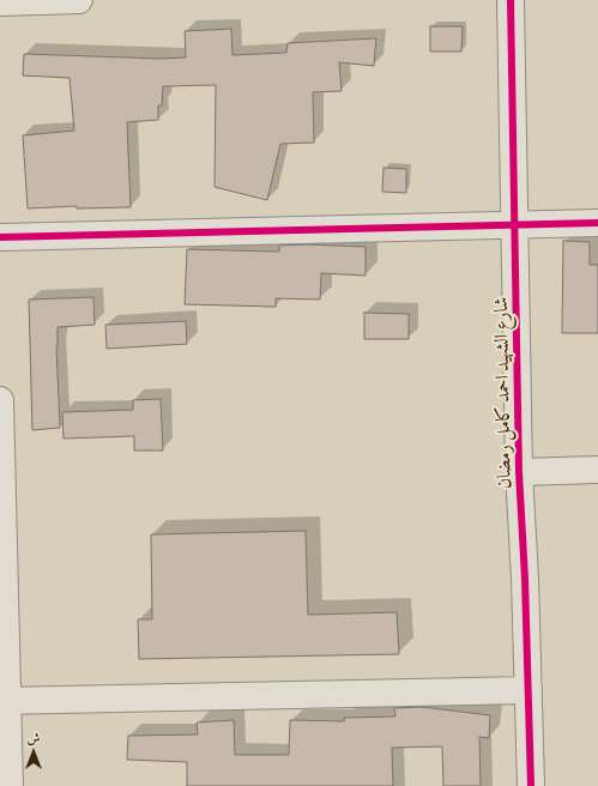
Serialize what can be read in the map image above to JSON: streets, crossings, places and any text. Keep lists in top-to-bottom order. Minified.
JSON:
{"streets":{"street":["شارع الشهيد احمد كامل رمضان"]},"north":"top"}
